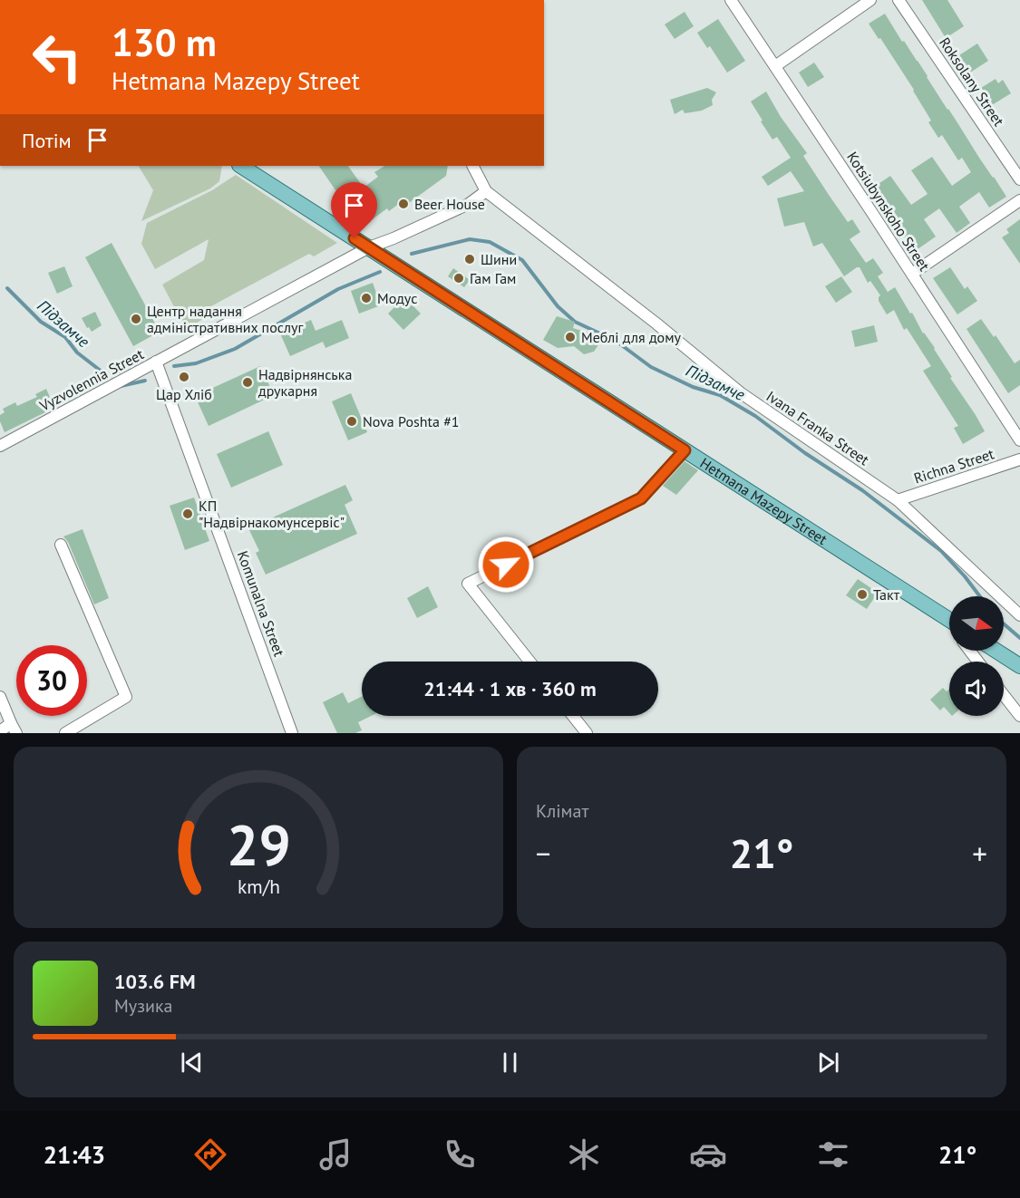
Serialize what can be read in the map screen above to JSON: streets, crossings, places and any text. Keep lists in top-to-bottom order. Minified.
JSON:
{"streets":{"main road":["Hetmana Mazepy Street"],"street":["Roksolany Street","Kotsiubynskoho Street","Vyzvolennia Street","Ivana Franka Street","Richna Street","Komunalna Street"]},"crossings":[["Vyzvolennia Street","Ivana Franka Street"],["Vyzvolennia Street","Hetmana Mazepy Street"],["Vyzvolennia Street","Komunalna Street"],["Ivana Franka Street","Richna Street"]],"water":["Підзамче"],"places":["Beer House","Шини","Гам Гам","Модус","Центр надання адміністративних послуг","Меблі для дому","Цар Хліб","Надвірнянська друкарня","Nova Poshta #1","КП \"Надвірнакомунсервіс\"","Такт"],"north":"right","page":{"turn":["130 m","Hetmana Mazepy Street"],"then":"Потім","limit":"30","trip":"21:44 · 1 хв · 360 m","tile":"Клімат","heat":["−","21°","+"],"song":["103.6 FM","Музика"],"tabs":["21:43","21°"],"gauge":["29","km/h"]}}
